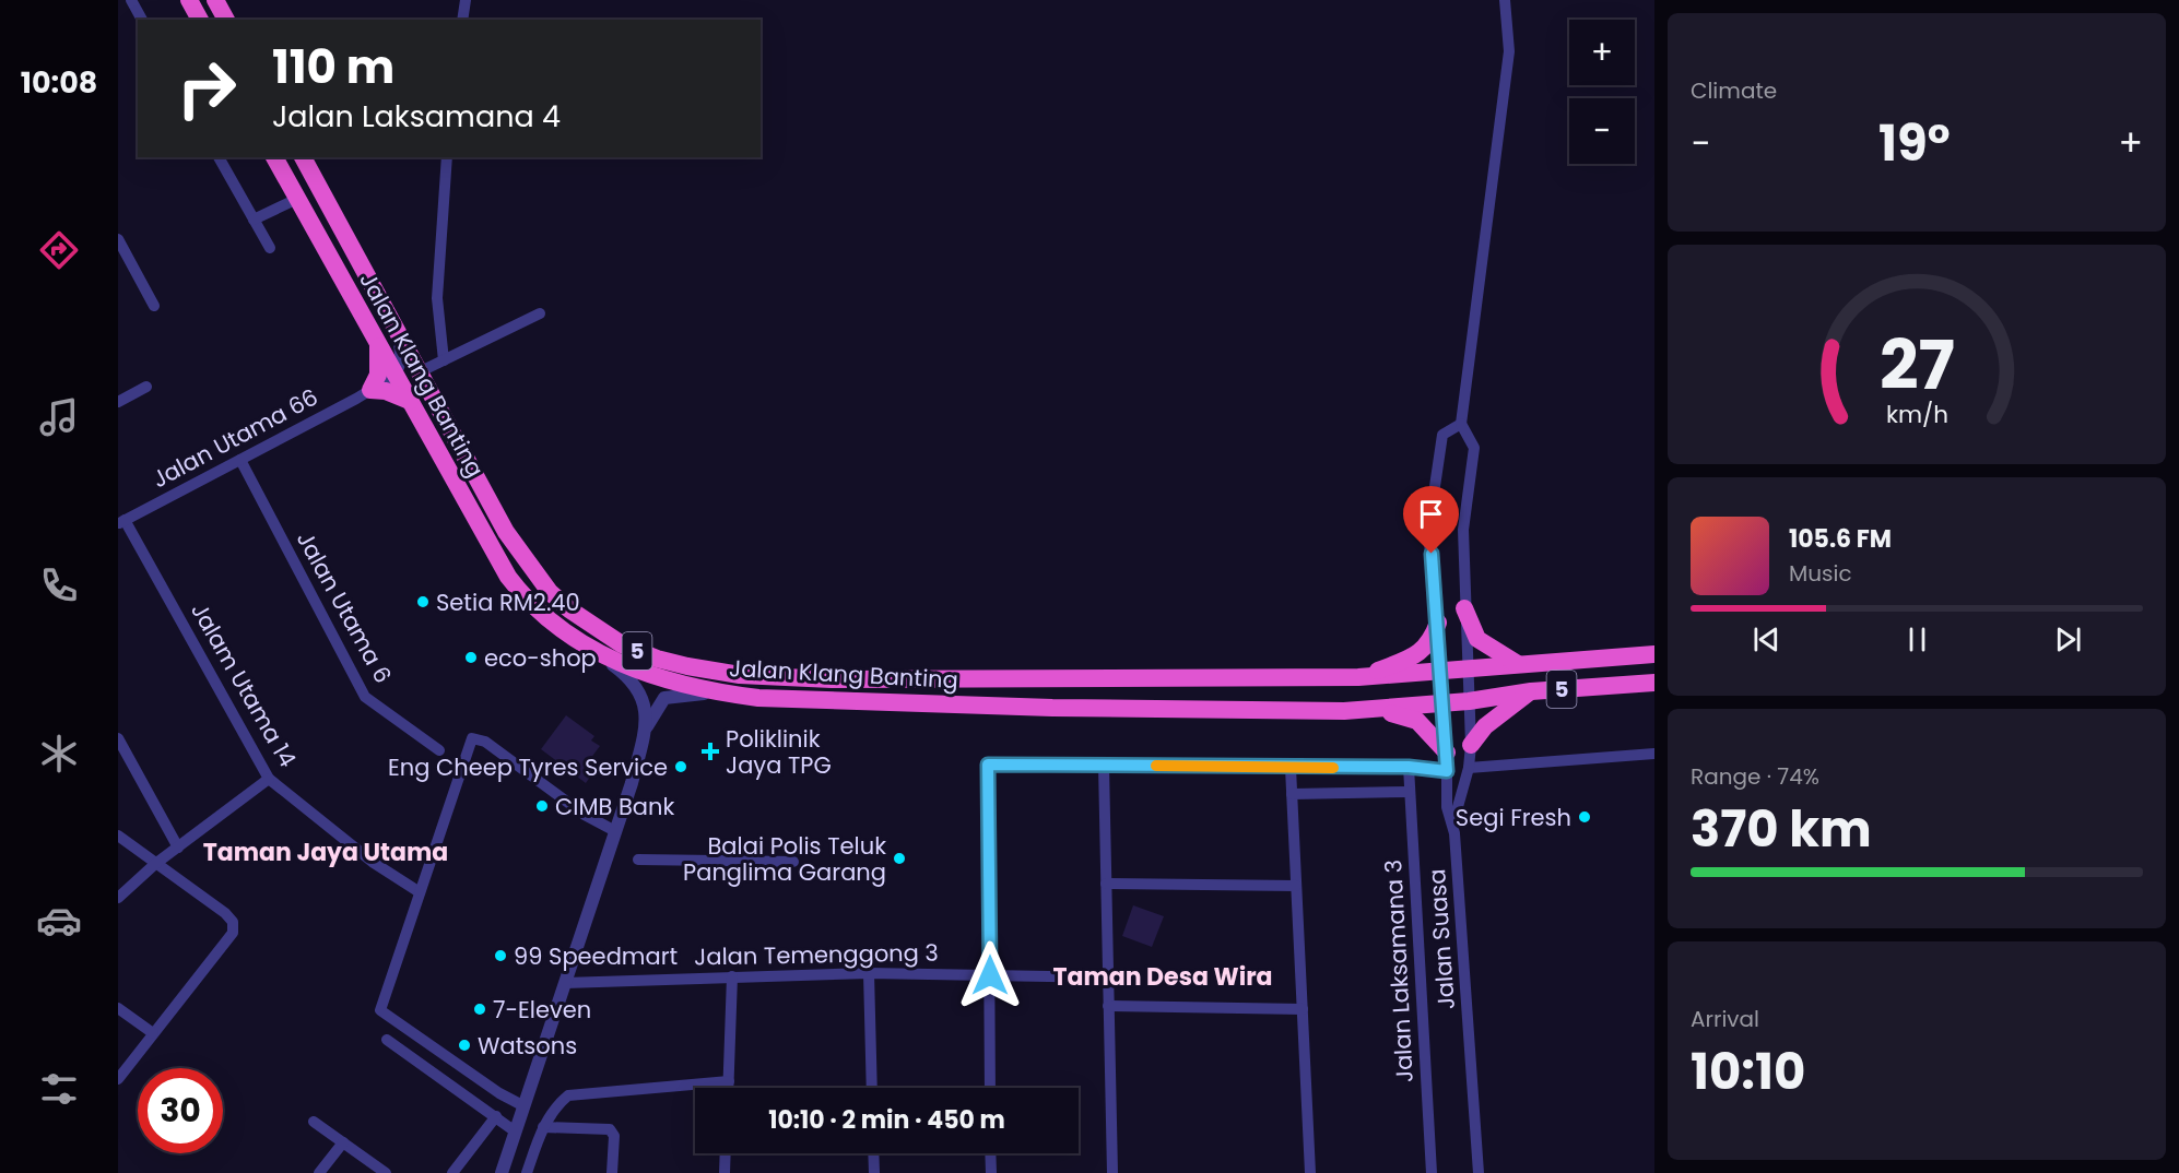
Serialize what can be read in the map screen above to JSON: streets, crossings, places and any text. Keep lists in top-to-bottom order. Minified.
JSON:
{"streets":{"highway":["Jalan Klang Banting","5"],"street":["Jalan Utama 66","Jalan Utama 6","Jalam Utama 14","Jalan Suasa","Jalan Temenggong 3","Jalan Laksamana 3"]},"crossings":[["Jalan Klang Banting","Jalan Utama 66"],["Jalan Klang Banting","Jalan Suasa"],["Jalan Utama 66","Jalan Utama 6"],["Jalan Utama 66","Jalam Utama 14"]],"districts":["Taman Jaya Utama","Taman Desa Wira"],"places":{"other":["Setia RM2.40","eco-shop","Eng Cheep Tyres Service","CIMB Bank","Segi Fresh","Balai Polis Teluk Panglima Garang","99 Speedmart","7-Eleven","Watsons"],"health":["Poliklinik Jaya TPG"]},"page":{"tabs":"10:08","tile":["Climate",["Range · 74%","370 km"],["Arrival","10:10"]],"map_buttons":["+","−"],"turn":["110 m","Jalan Laksamana 4"],"heat":["−","19°","+"],"song":["105.6 FM","Music"],"limit":"30","trip":"10:10 · 2 min · 450 m","gauge":["27","km/h"]}}
